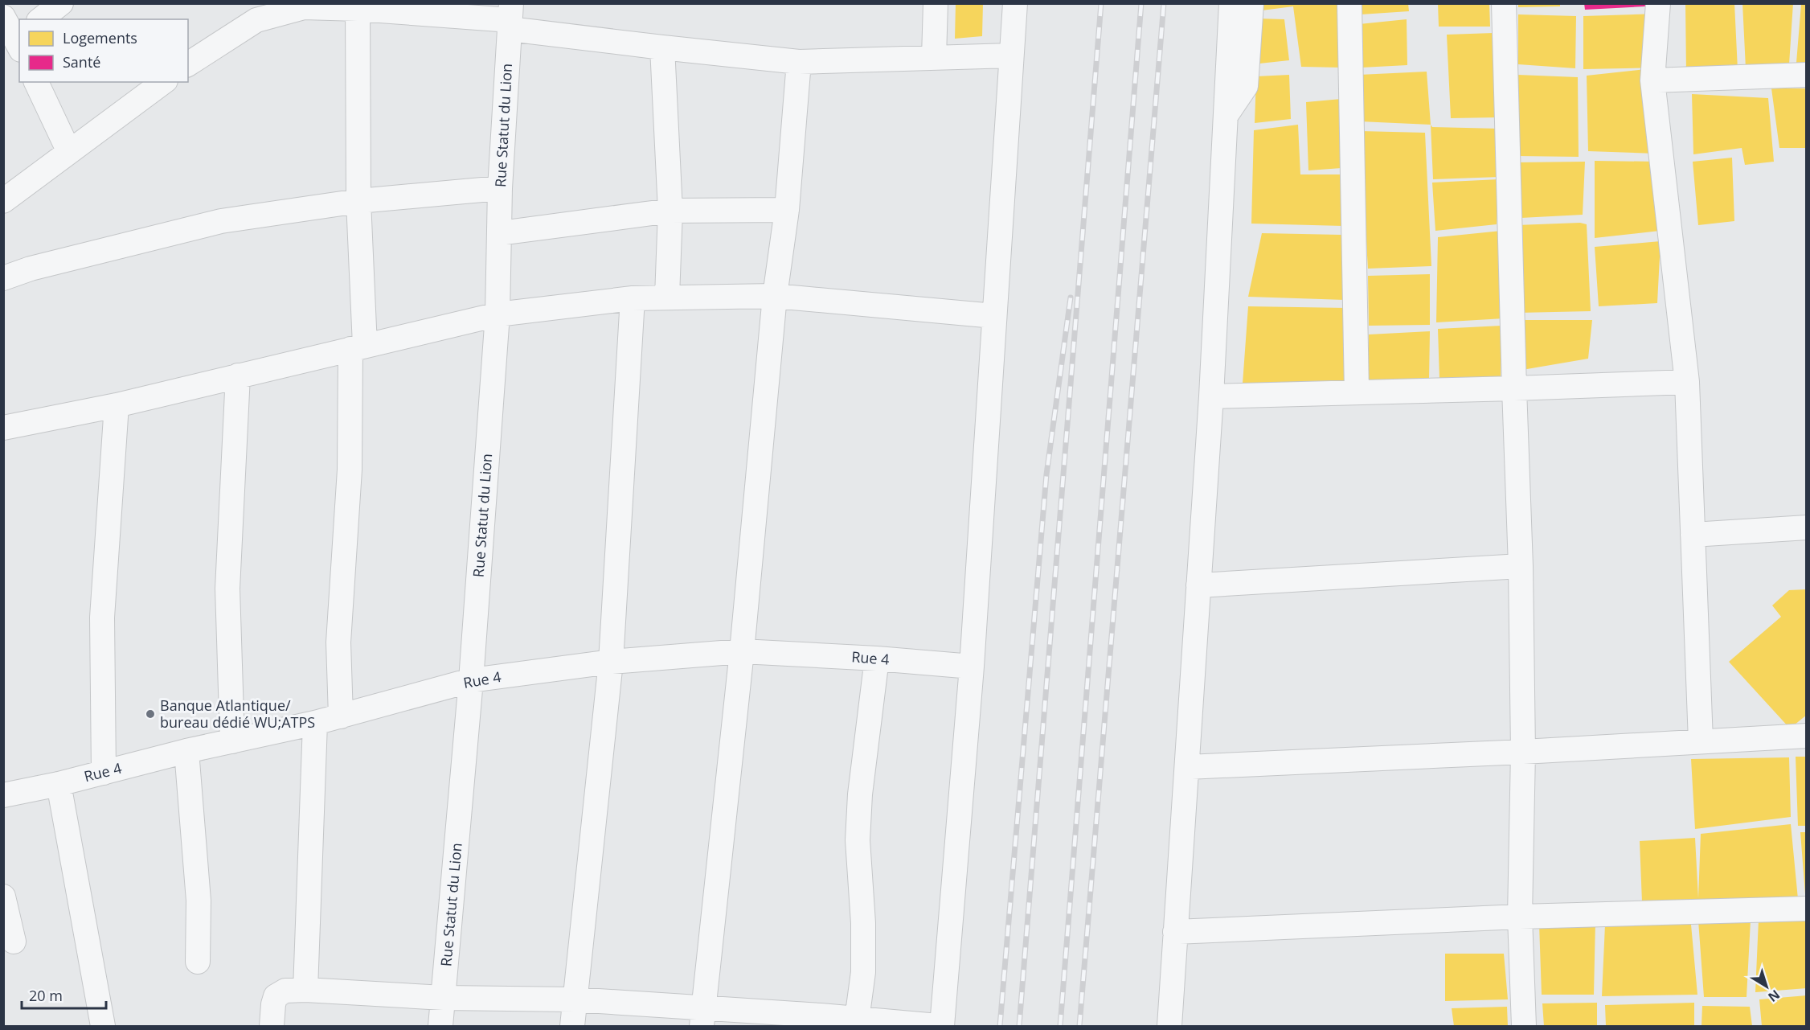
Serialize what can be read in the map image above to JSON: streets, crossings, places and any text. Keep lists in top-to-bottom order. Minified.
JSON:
{"streets":{"street":["Rue Statut du Lion","Rue 4"]},"crossings":[["Rue Statut du Lion","Rue 4"]],"places":["Banque Atlantique/ bureau dédié WU;ATPS"],"legend":["Logements","Santé"],"scale_bar":"20 m","north":"bottom right"}
